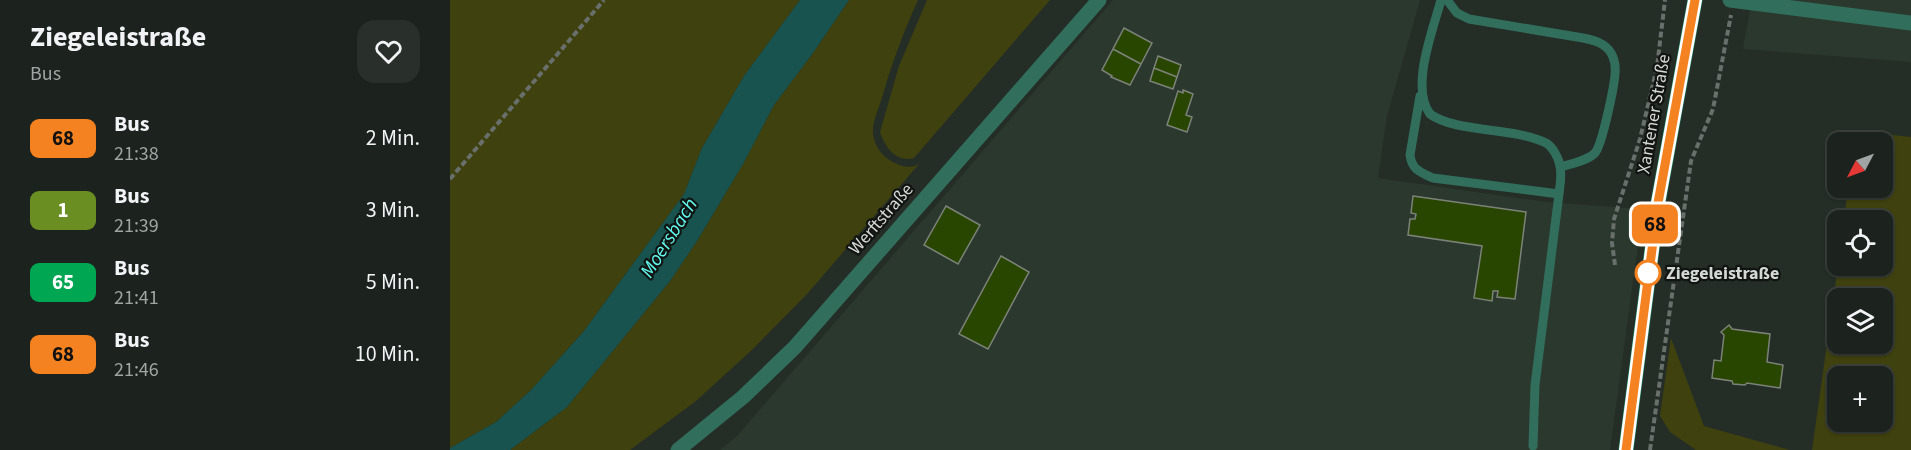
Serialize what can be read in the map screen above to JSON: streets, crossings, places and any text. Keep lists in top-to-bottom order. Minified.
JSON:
{"streets":{"main road":["Xantener Straße"],"street":["Werftstraße"]},"water":["Moersbach"],"places":["Ziegeleistraße"],"lines":["bus line 68"],"north":"bottom left","page":{"heading":["Ziegeleistraße","Bus"],"on_map":"68","list":[{"mark":"68","name":"Bus","note":"21:38","value":"2 Min."},{"mark":"1","name":"Bus","note":"21:39","value":"3 Min."},{"mark":"65","name":"Bus","note":"21:41","value":"5 Min."},{"mark":"68","name":"Bus","note":"21:46","value":"10 Min."}],"map_buttons":"+"}}
